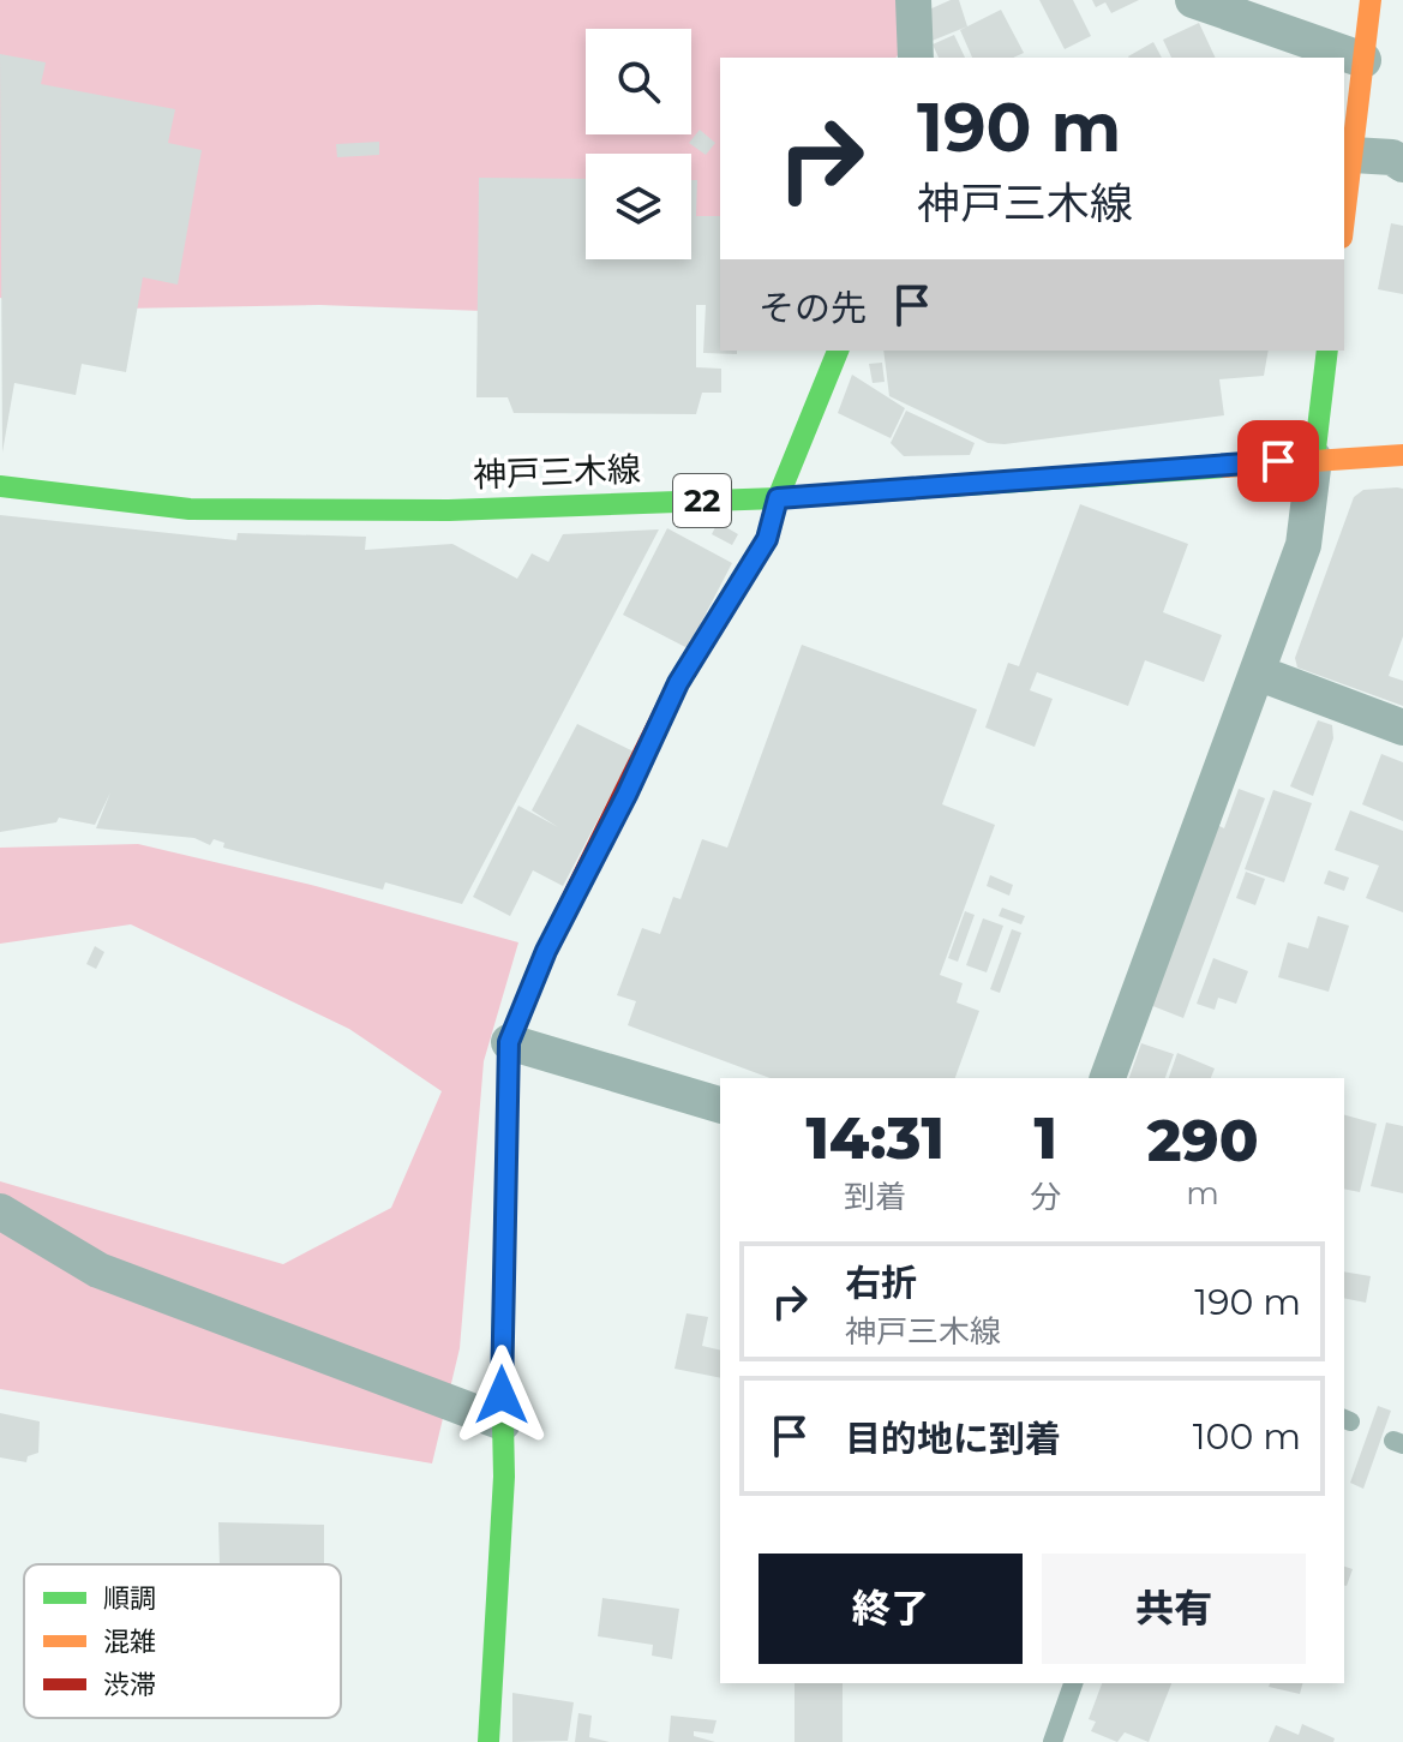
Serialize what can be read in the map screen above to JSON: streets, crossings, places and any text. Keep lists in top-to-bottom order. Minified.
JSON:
{"streets":{"street":["神戸三木線","22"]},"legend":["順調","混雑","渋滞"],"page":{"turn":["190 m","神戸三木線"],"then":"その先","eta":["14:31","到着","1","分","290","m"],"list":[{"name":"右折","note":"神戸三木線","value":"190 m"},{"name":"目的地に到着","value":"100 m"}],"buttons":["終了","共有"]}}
